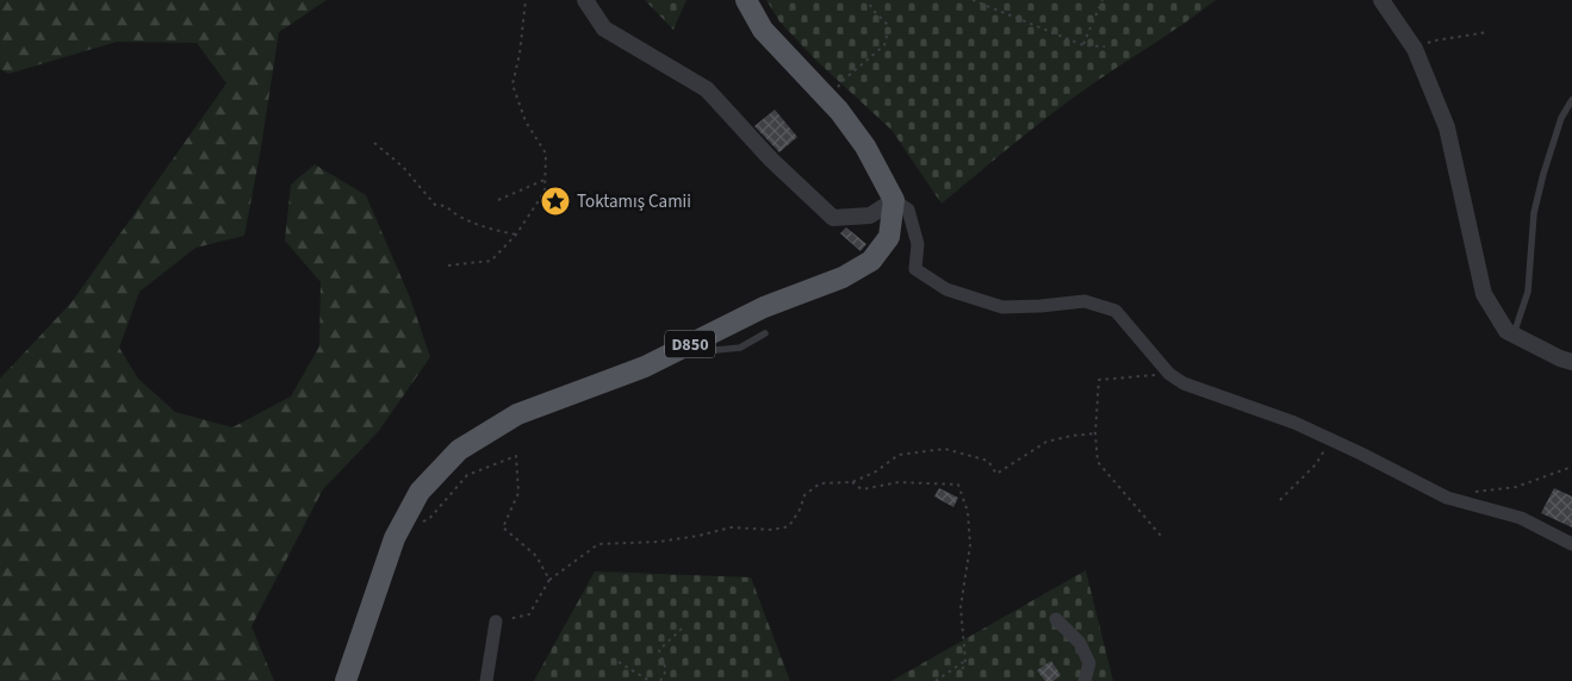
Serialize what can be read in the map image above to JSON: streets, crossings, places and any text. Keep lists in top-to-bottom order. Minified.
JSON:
{"streets":{"main road":["D850"]},"places":{"place":["Toktamış Camii"]}}
